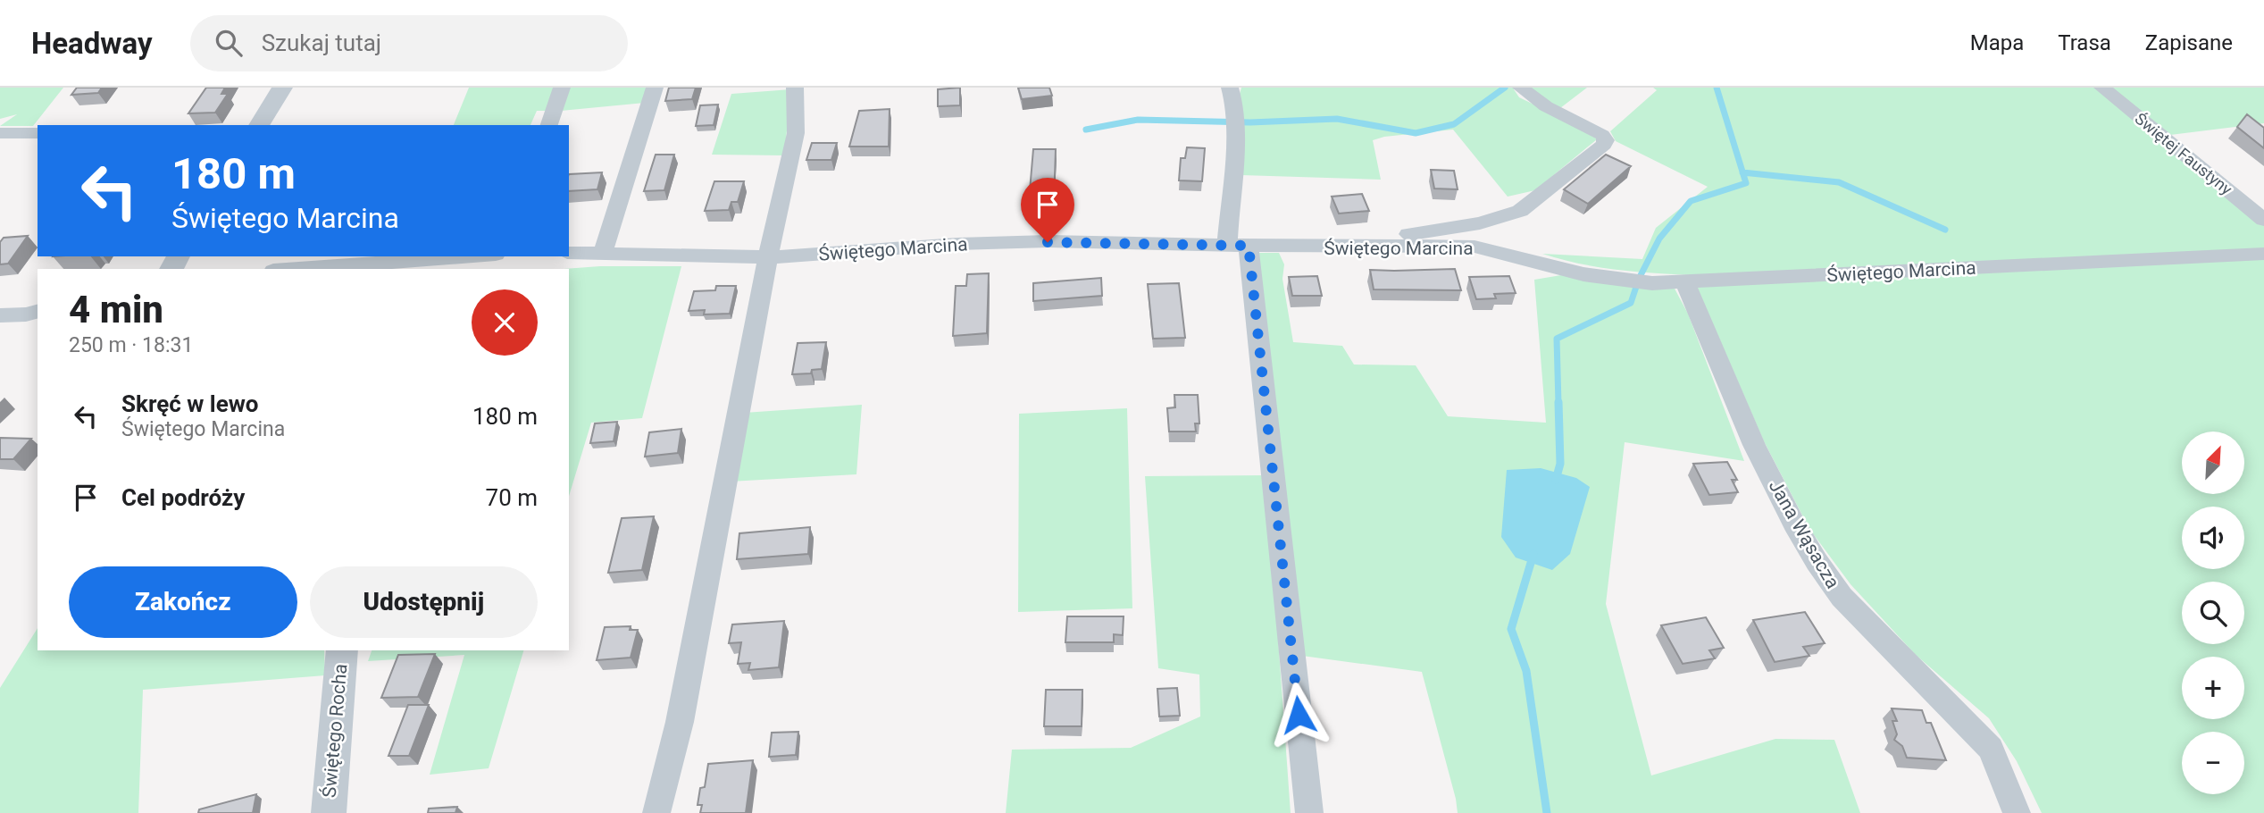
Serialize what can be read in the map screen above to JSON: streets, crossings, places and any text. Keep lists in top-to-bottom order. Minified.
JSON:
{"streets":{"street":["Świętej Faustyny","Świętego Marcina","Jana Wąsacza","Świętego Rocha"]},"crossings":[["Świętego Marcina","Jana Wąsacza"]],"north":"top right","page":{"header":"Headway","search":"Szukaj tutaj","nav":["Mapa","Trasa","Zapisane"],"turn":["180 m","Świętego Marcina"],"heading":["4 min","250 m · 18:31"],"list":[{"name":"Skręć w lewo","note":"Świętego Marcina","value":"180 m"},{"name":"Cel podróży","value":"70 m"}],"map_buttons":["+","−"],"buttons":["Zakończ","Udostępnij"]}}
